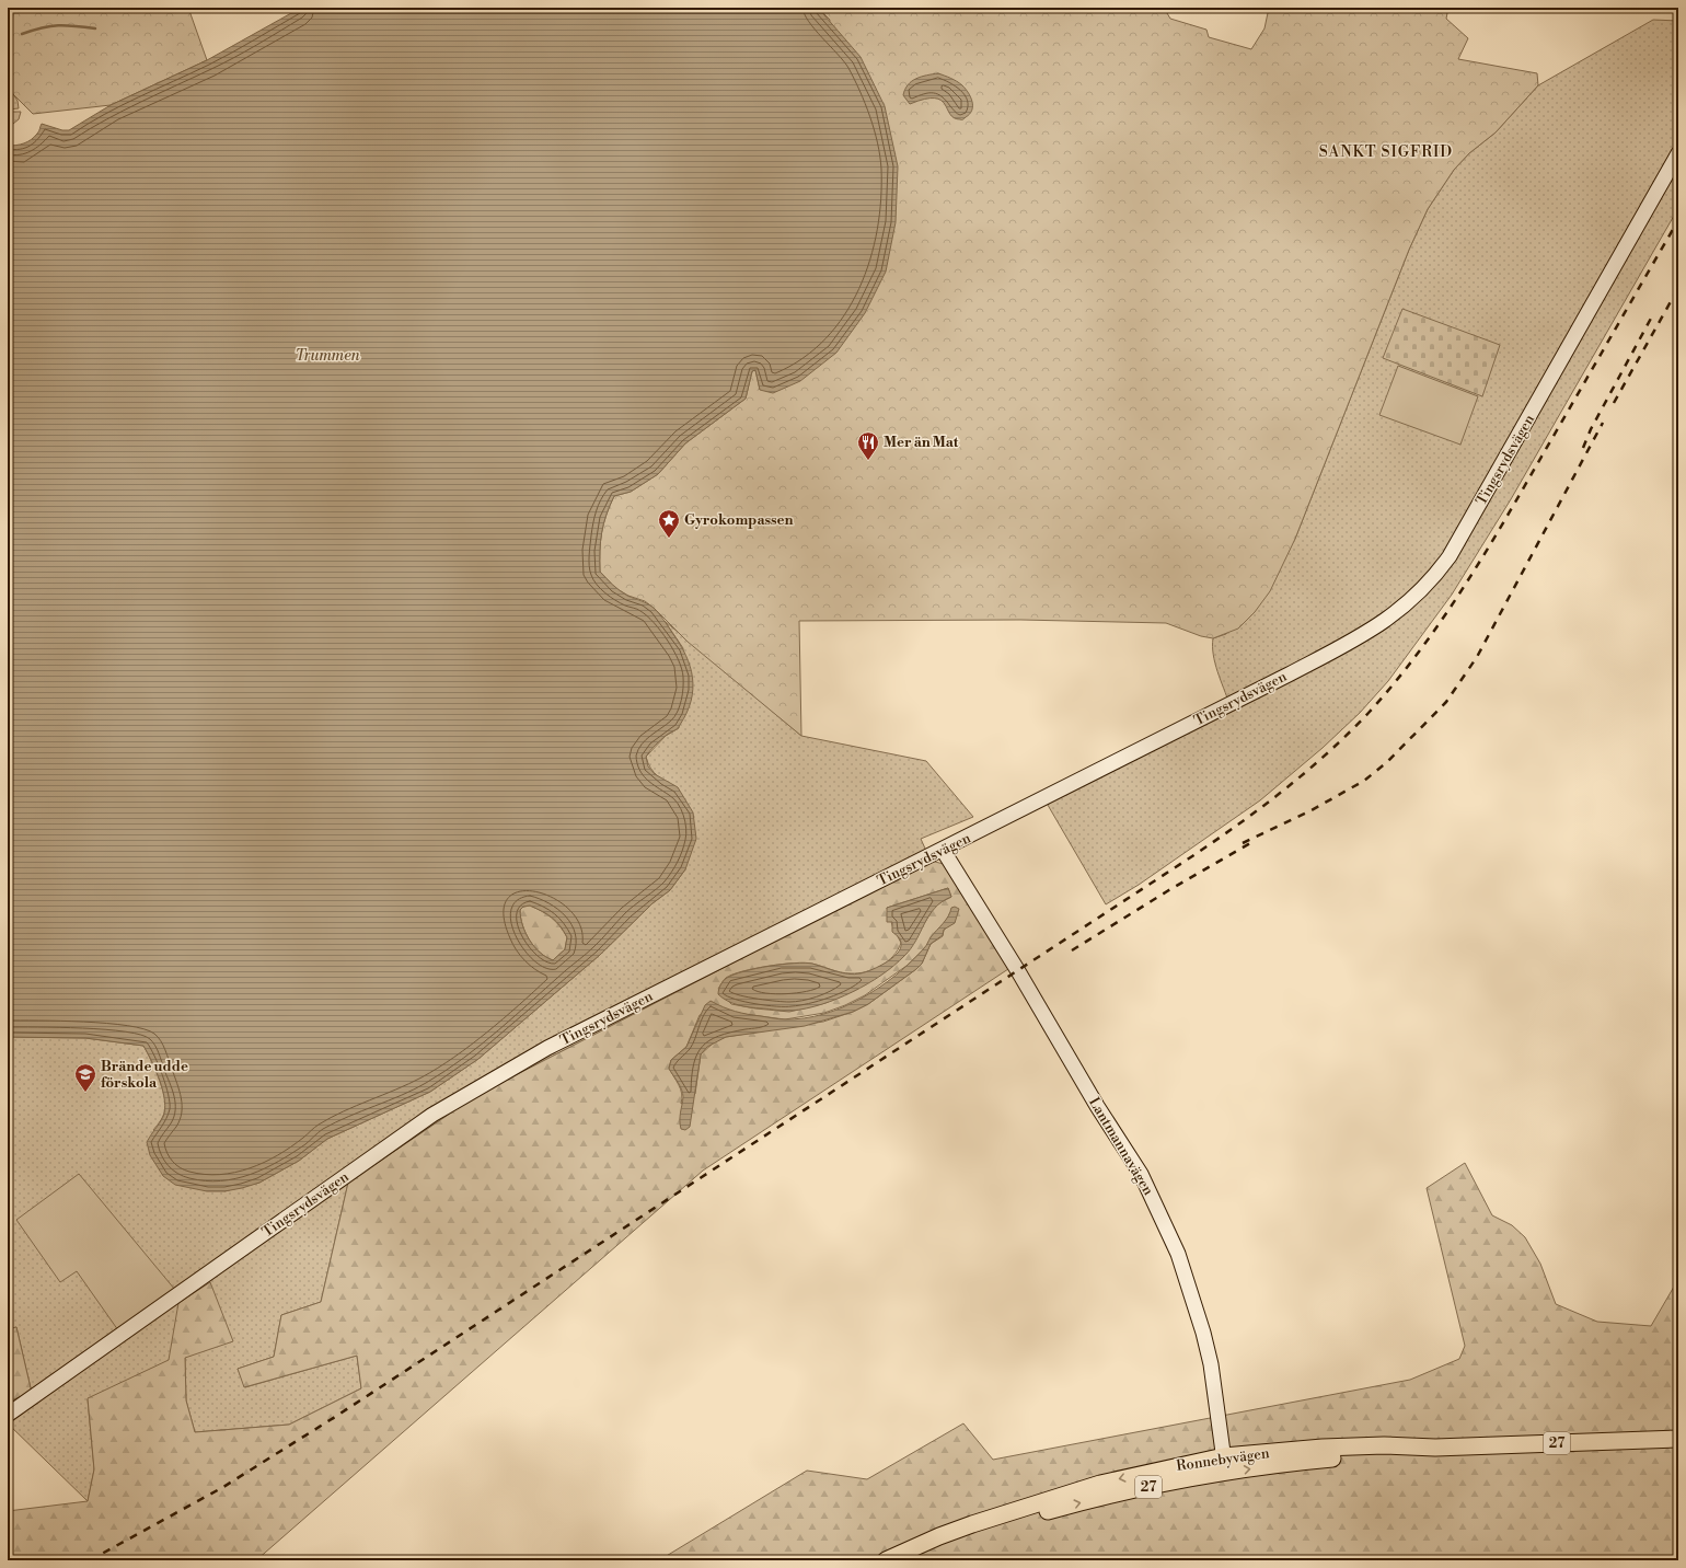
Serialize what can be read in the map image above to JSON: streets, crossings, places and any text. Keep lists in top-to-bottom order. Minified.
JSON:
{"streets":{"main road":["27","Ronnebyvägen"],"street":["Tingsrydsvägen","Lantmannavägen"]},"crossings":[["Tingsrydsvägen","Lantmannavägen"],["Lantmannavägen","Ronnebyvägen"]],"districts":["SANKT SIGFRID"],"water":["Trummen"],"places":{"restaurant":["Mer än Mat"],"place":["Gyrokompassen"],"school or university":["Brände udde förskola"]}}
